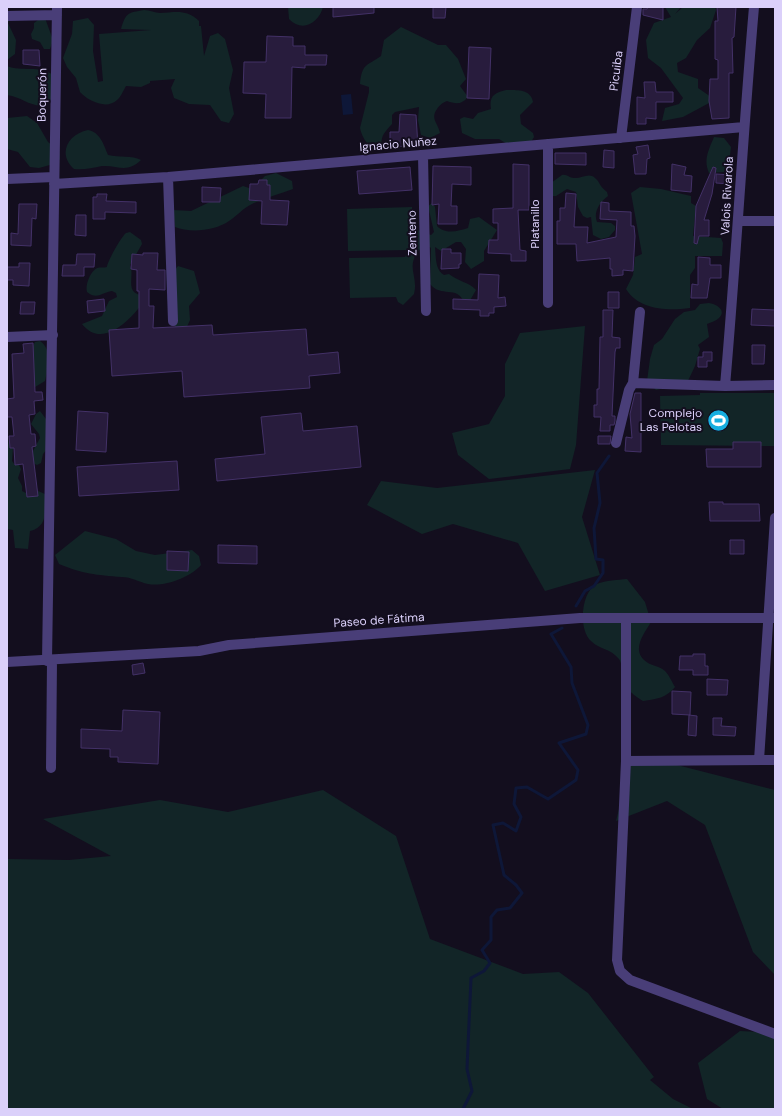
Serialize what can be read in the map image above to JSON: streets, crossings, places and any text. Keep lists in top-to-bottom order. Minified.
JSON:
{"streets":{"street":["Picuiba","Boquerón","Ignacio Nuñez","Valois Rivarola","Platanillo","Zenteno","Paseo de Fátima"]},"crossings":[["Picuiba","Ignacio Nuñez"],["Boquerón","Ignacio Nuñez"],["Boquerón","Paseo de Fátima"],["Ignacio Nuñez","Valois Rivarola"],["Ignacio Nuñez","Platanillo"],["Ignacio Nuñez","Zenteno"]],"places":{"sports":["Complejo Las Pelotas"]}}
